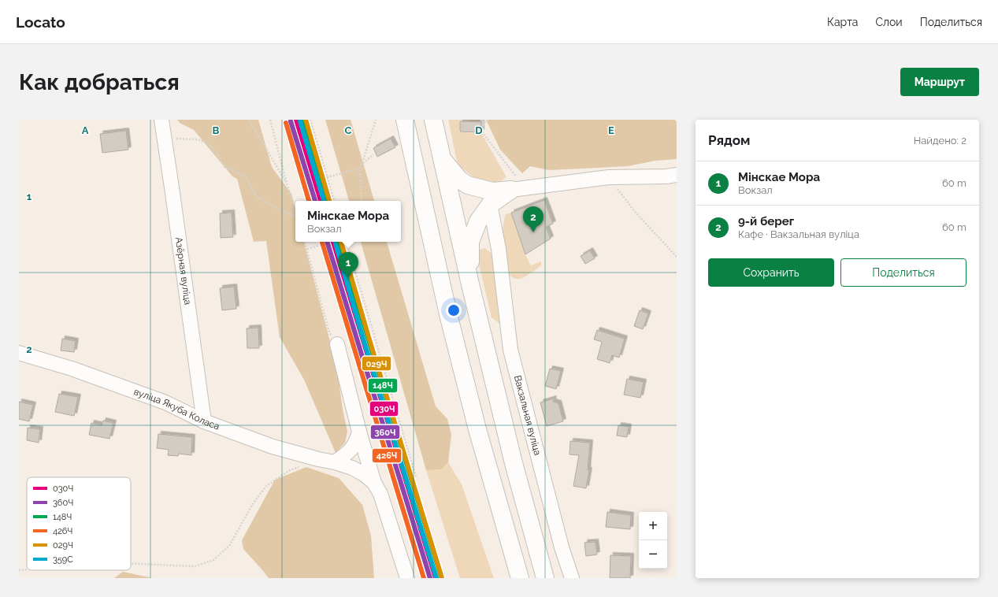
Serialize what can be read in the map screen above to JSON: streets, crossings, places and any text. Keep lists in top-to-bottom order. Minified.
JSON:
{"streets":{"street":["Азёрная вуліца","вуліца Якуба Коласа","Вакзальная вуліца"]},"crossings":[["Азёрная вуліца","вуліца Якуба Коласа"]],"lines":["transit line 030Ч","transit line 148Ч","transit line 029Ч","transit line 360Ч","transit line 359С","transit line 426Ч"],"legend":["030Ч","360Ч","148Ч","426Ч","029Ч","359С"],"page":{"header":"Locato","nav":["Карта","Слои","Поделиться"],"buttons":["Маршрут",["Сохранить","Поделиться"]],"title":"Как добраться","heading":["Рядом","Найдено: 2"],"list":[{"mark":"1","name":"Мінскае Мора","note":"Вокзал","value":"60 m"},{"mark":"2","name":"9-й берег","note":"Кафе · Вакзальная вуліца","value":"60 m"}],"popup":["Мінскае Мора","Вокзал"],"pins":["2","1"],"map_buttons":["+","−"]},"grid":{"columns":["A","B","C","D","E"],"rows":["1","2"]}}
